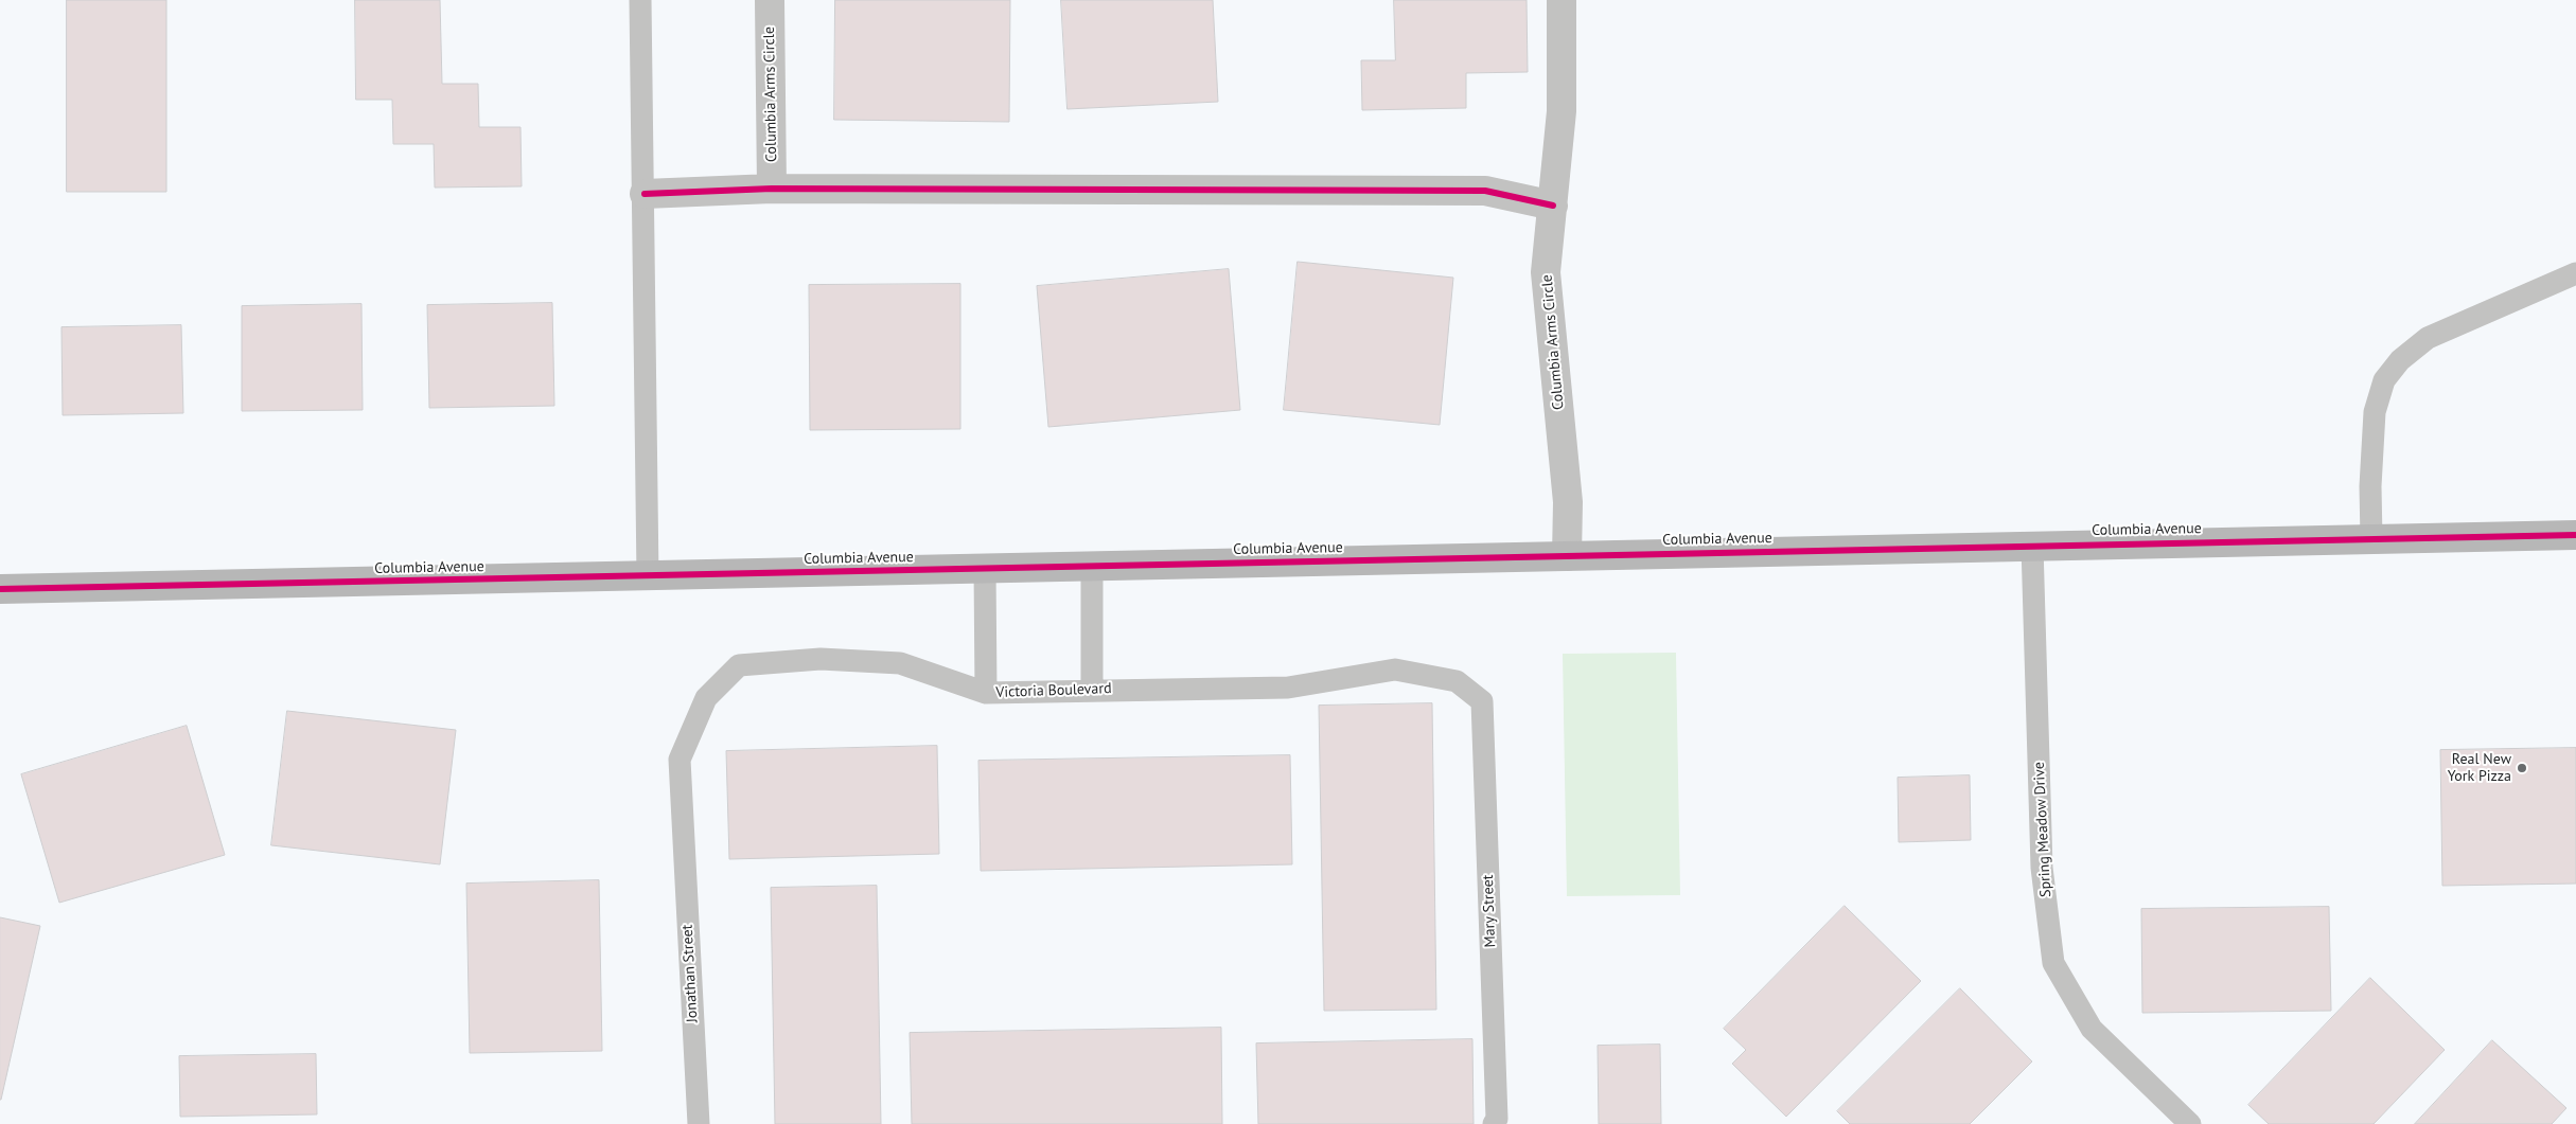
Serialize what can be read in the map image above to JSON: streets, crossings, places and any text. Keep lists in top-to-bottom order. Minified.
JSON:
{"streets":{"street":["Columbia Arms Circle","Columbia Avenue"],"lane":["Victoria Boulevard","Spring Meadow Drive","Mary Street","Jonathan Street"]},"crossings":[["Columbia Arms Circle","Columbia Avenue"],["Columbia Avenue","Spring Meadow Drive"],["Victoria Boulevard","Mary Street"],["Victoria Boulevard","Jonathan Street"]],"places":["Real New York Pizza"]}
